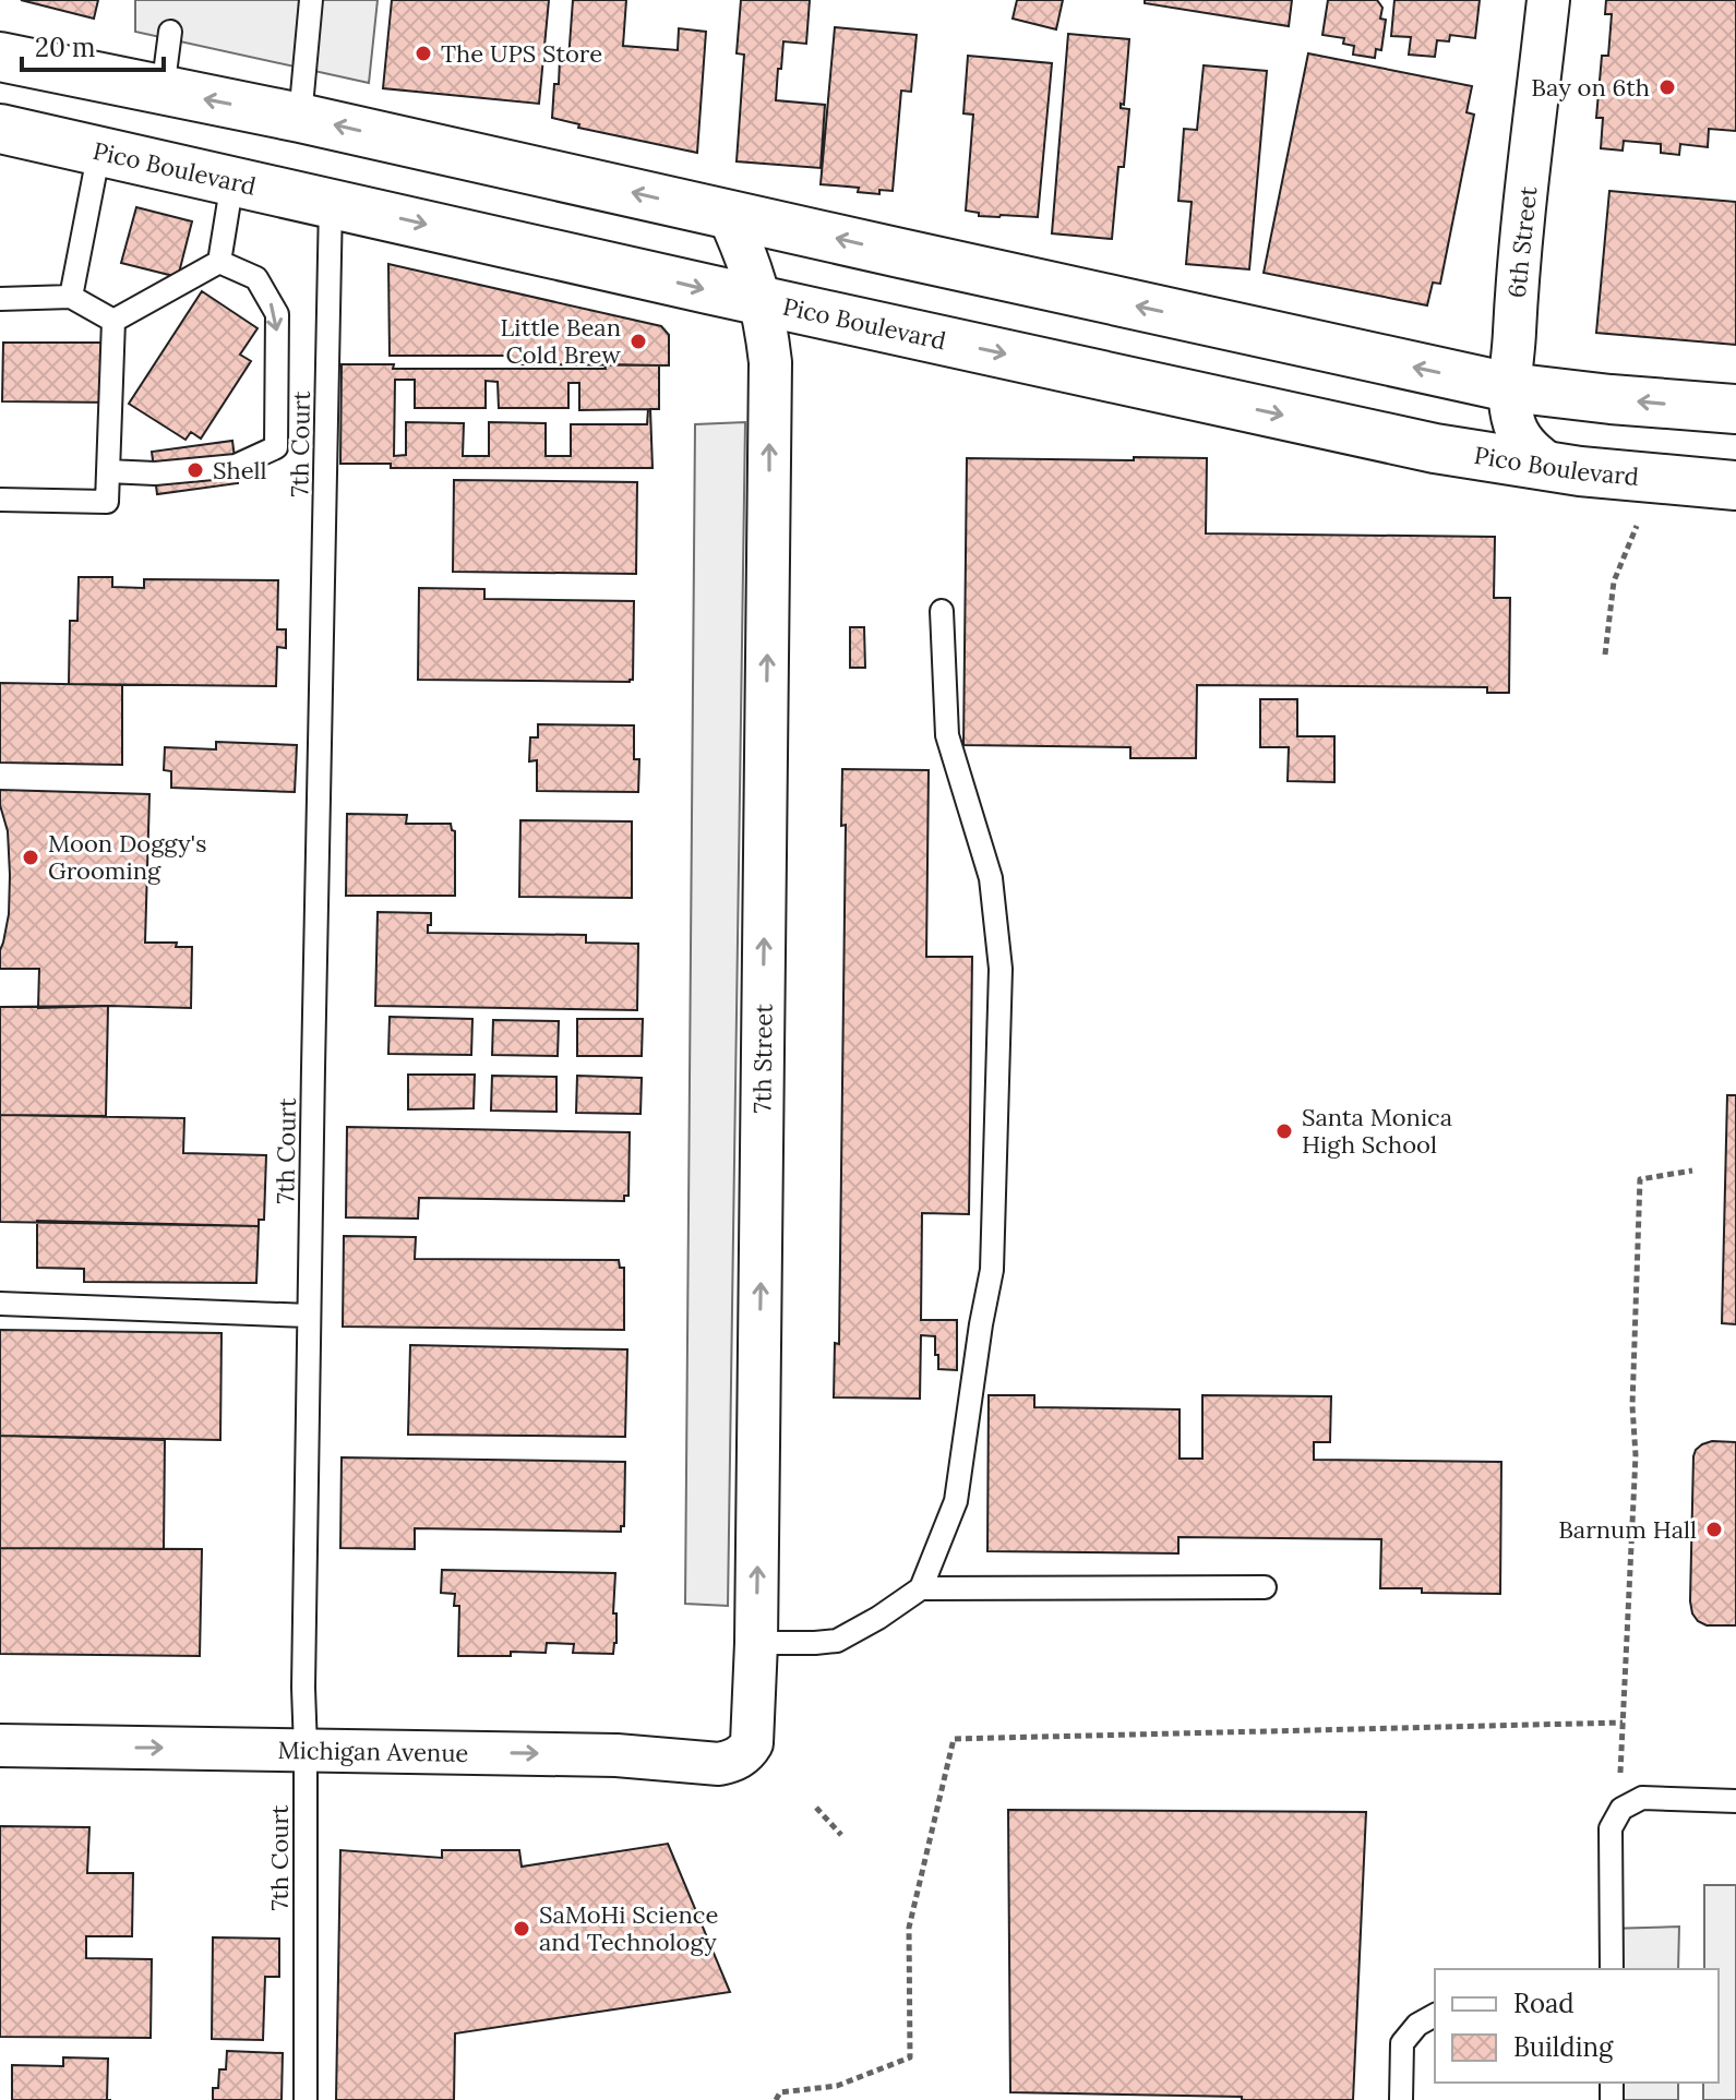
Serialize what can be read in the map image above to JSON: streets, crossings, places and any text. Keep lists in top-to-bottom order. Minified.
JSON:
{"streets":{"main road":["Pico Boulevard"],"street":["6th Street","7th Street","Michigan Avenue"],"lane":["7th Court"]},"crossings":[["Pico Boulevard","6th Street"],["Pico Boulevard","7th Court"],["Pico Boulevard","7th Street"],["7th Court","Michigan Avenue"],["7th Street","Michigan Avenue"]],"one_way":["7th Street","Michigan Avenue"],"places":["The UPS Store","Bay on 6th","Little Bean Cold Brew","Shell","Moon Doggy's Grooming","Santa Monica High School","Barnum Hall","SaMoHi Science and Technology"],"legend":["Road","Building"],"scale_bar":"20 m"}
